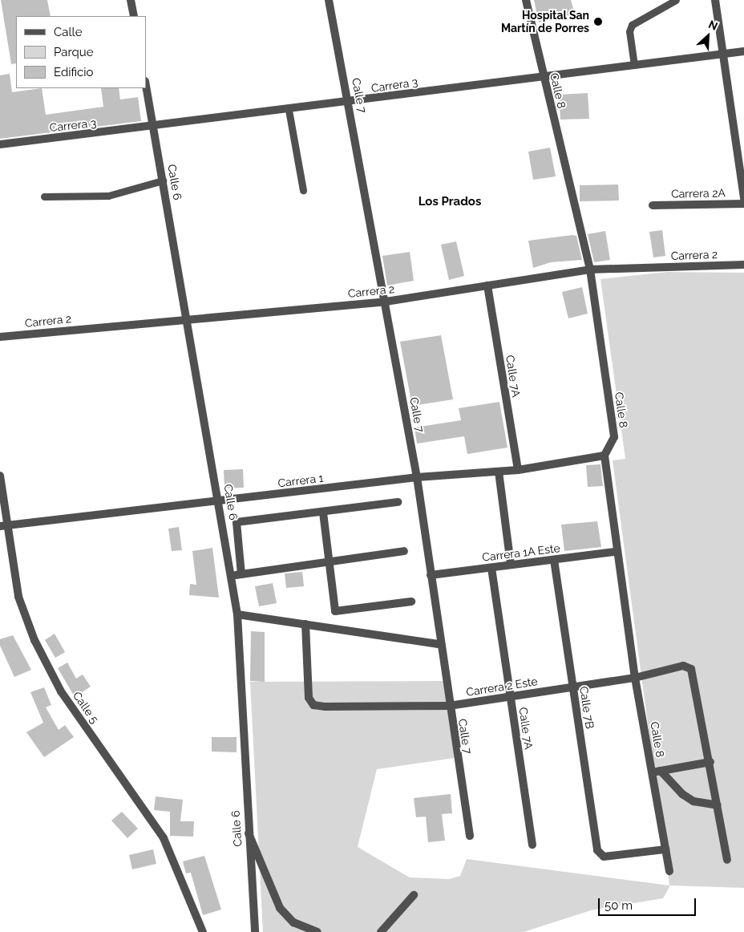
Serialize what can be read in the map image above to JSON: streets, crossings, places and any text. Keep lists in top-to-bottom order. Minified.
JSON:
{"streets":{"street":["Carrera 3","Calle 8","Calle 7","Calle 6","Carrera 2A","Carrera 2","Calle 7A","Carrera 1","Carrera 1A Este","Carrera 2 Este","Calle 5","Calle 7B"]},"crossings":[["Carrera 3","Calle 8"],["Carrera 3","Calle 7"],["Carrera 3","Calle 6"],["Calle 8","Carrera 2"],["Calle 8","Carrera 1"],["Calle 8","Carrera 1A Este"],["Calle 8","Carrera 2 Este"],["Calle 8","Calle 7B"],["Calle 7","Carrera 2"],["Calle 7","Carrera 1"],["Calle 7","Carrera 1A Este"],["Calle 7","Carrera 2 Este"],["Calle 6","Carrera 2"],["Calle 6","Carrera 1"],["Carrera 2","Calle 7A"],["Calle 7A","Carrera 1"],["Calle 7A","Carrera 1A Este"],["Calle 7A","Carrera 2 Este"],["Carrera 1","Calle 5"],["Carrera 1A Este","Calle 7B"],["Carrera 2 Este","Calle 7B"]],"districts":["Los Prados"],"places":["Hospital San Martín de Porres"],"legend":["Calle","Parque","Edificio"],"scale_bar":"50 m","north":"top right"}
